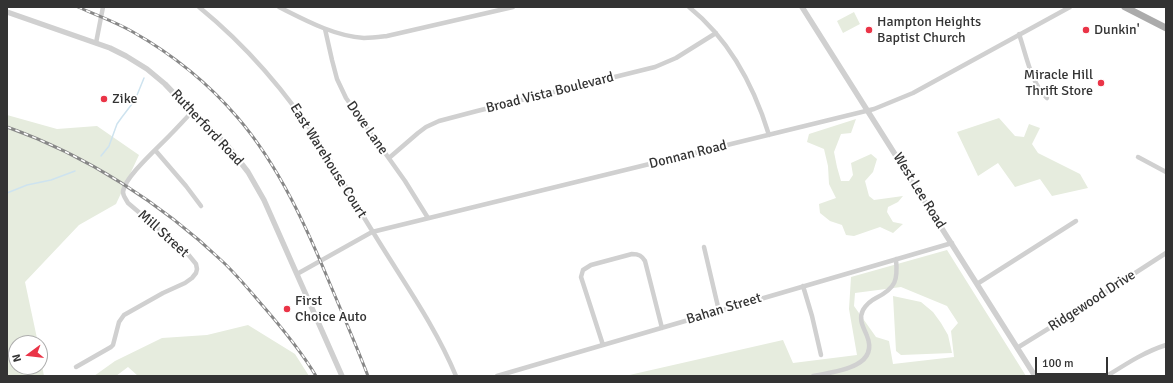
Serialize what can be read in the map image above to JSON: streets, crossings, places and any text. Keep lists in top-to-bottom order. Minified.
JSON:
{"streets":{"street":["Broad Vista Boulevard","Rutherford Road","Dove Lane","Donnan Road","East Warehouse Court","West Lee Road","Mill Street","Ridgewood Drive","Bahan Street"]},"crossings":[["Broad Vista Boulevard","Dove Lane"],["Rutherford Road","Donnan Road"],["Rutherford Road","Mill Street"],["Dove Lane","Donnan Road"],["Donnan Road","East Warehouse Court"],["Donnan Road","West Lee Road"],["West Lee Road","Ridgewood Drive"],["West Lee Road","Bahan Street"]],"places":["Hampton Heights Baptist Church","Dunkin'","Miracle Hill Thrift Store","Zike","First Choice Auto"],"scale_bar":"100 m","north":"left"}
